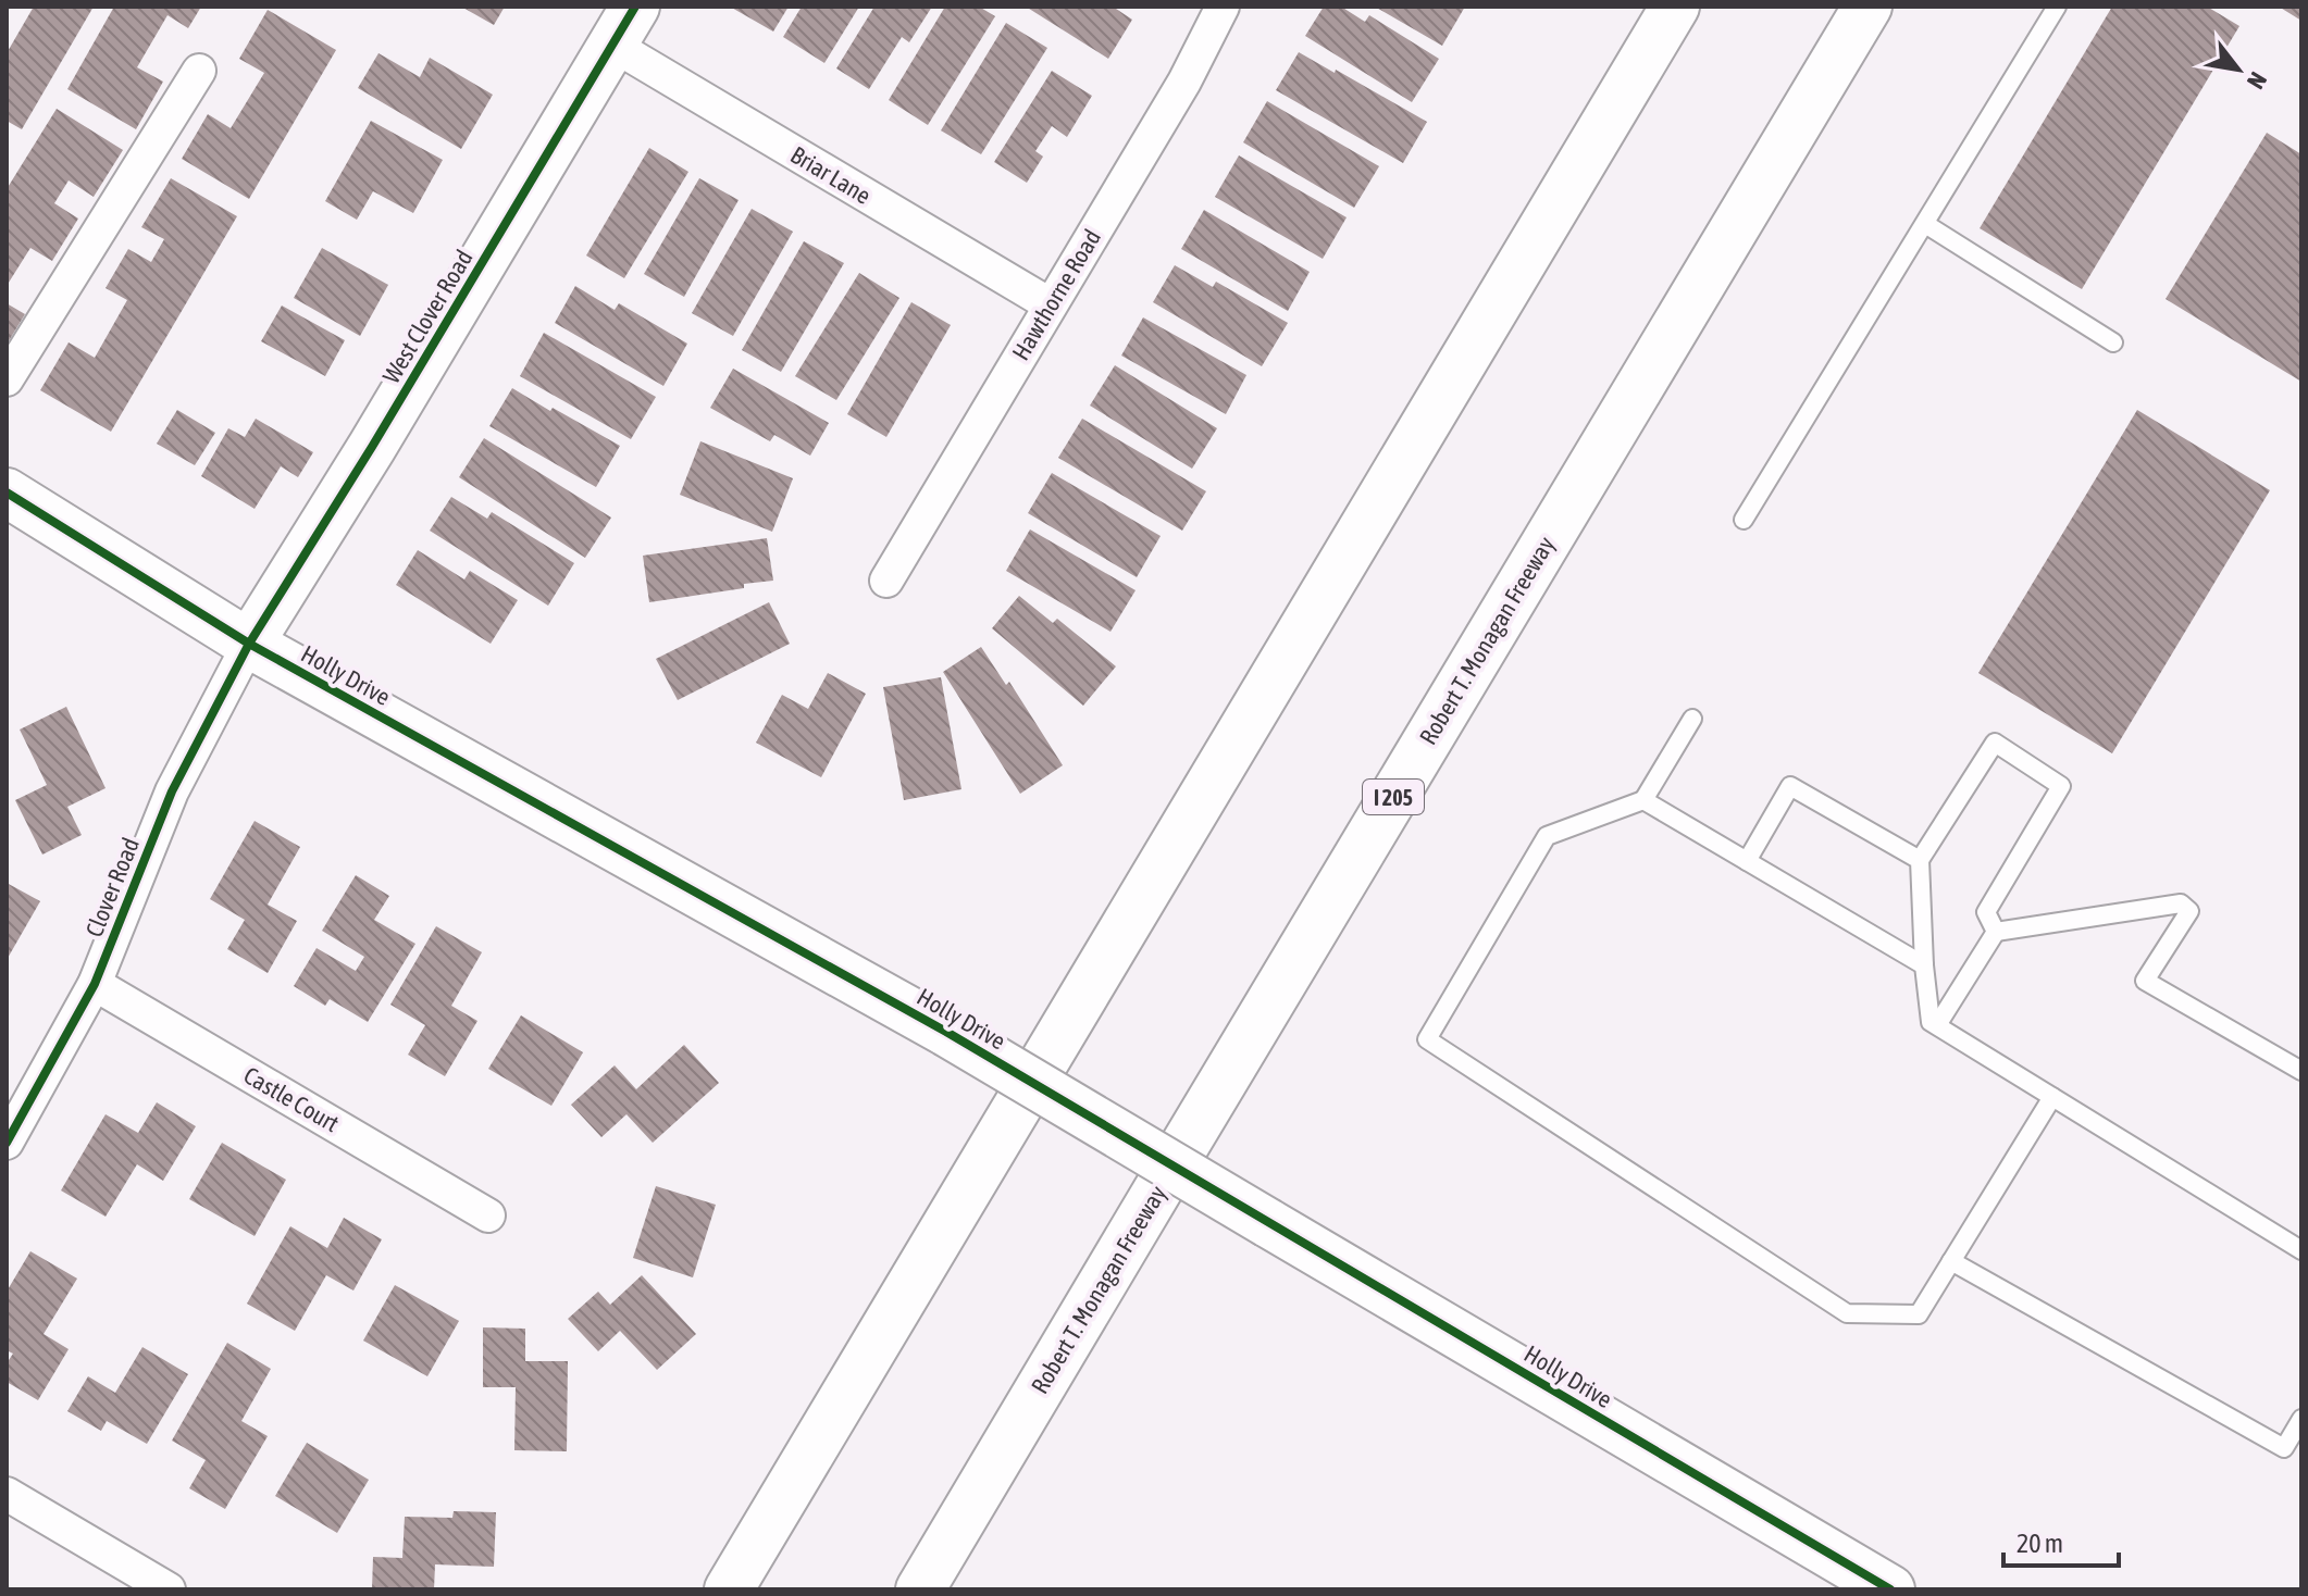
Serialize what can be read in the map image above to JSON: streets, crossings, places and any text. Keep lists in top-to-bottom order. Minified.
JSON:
{"streets":{"main road":["West Clover Road","Robert T. Monagan Freeway","Holly Drive","I 205"],"street":["Briar Lane","Hawthorne Road","Clover Road","Castle Court"]},"crossings":[["Briar Lane","Hawthorne Road"],["Briar Lane","West Clover Road"],["West Clover Road","Holly Drive"],["West Clover Road","Clover Road"],["Holly Drive","Clover Road"],["Clover Road","Castle Court"]],"scale_bar":"20 m","north":"bottom right"}
